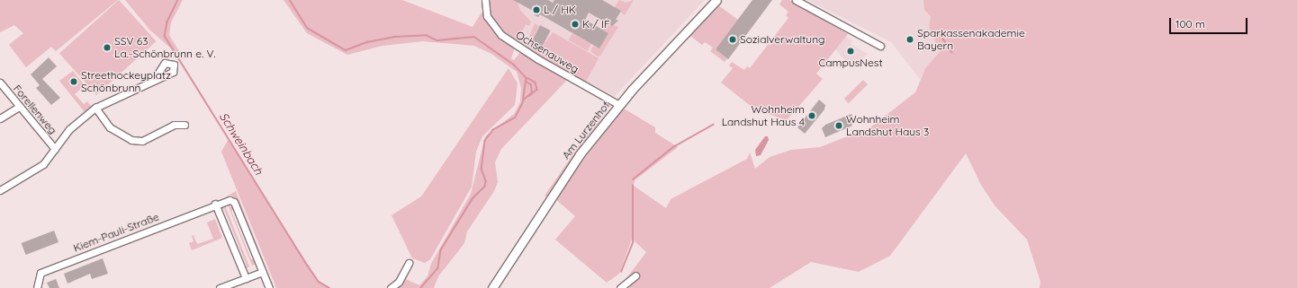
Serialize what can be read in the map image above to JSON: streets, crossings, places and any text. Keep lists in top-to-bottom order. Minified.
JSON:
{"streets":{"street":["Ochsenauweg","Forellenweg","Am Lurzenhof","Kiem-Pauli-Straße"]},"crossings":[["Ochsenauweg","Am Lurzenhof"]],"water":["Schweinbach"],"places":["L / HK","K / IF","Sozialverwaltung","Sparkassenakademie Bayern","SSV 63 La.-Schönbrunn e. V.","CampusNest","Streethockeyplatz Schönbrunn","Wohnheim Landshut Haus 4","Wohnheim Landshut Haus 3"],"scale_bar":"100 m"}
